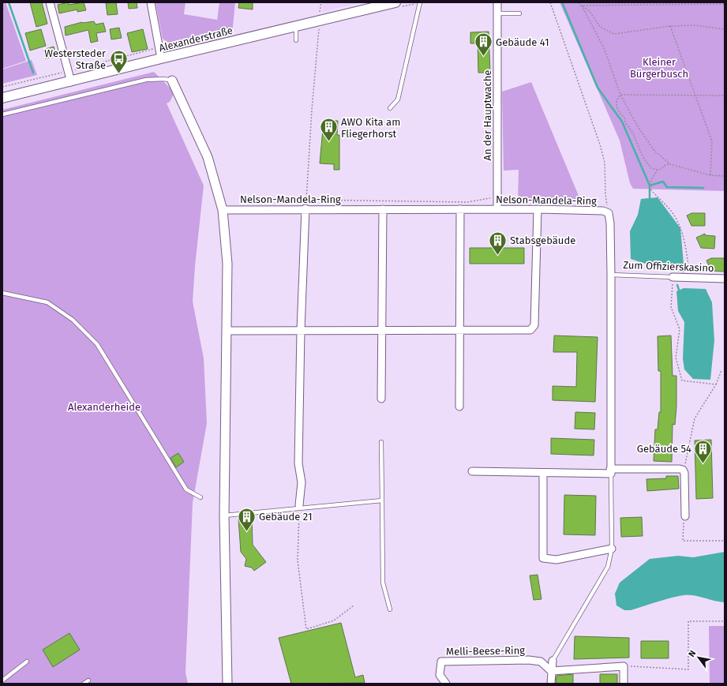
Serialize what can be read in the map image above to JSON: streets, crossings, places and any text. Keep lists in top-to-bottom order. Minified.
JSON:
{"streets":{"main road":["Alexanderstraße"],"street":["An der Hauptwache","Nelson-Mandela-Ring","Zum Offizierskasino","Melli-Beese-Ring"]},"crossings":[["An der Hauptwache","Nelson-Mandela-Ring"],["Nelson-Mandela-Ring","Zum Offizierskasino"]],"parks":["Kleiner Bürgerbusch","Alexanderheide"],"places":{"building":["Gebäude 41","AWO Kita am Fliegerhorst","Stabsgebäude","Gebäude 54","Gebäude 21"],"bus stop":["Westersteder Straße"]},"north":"top left"}
